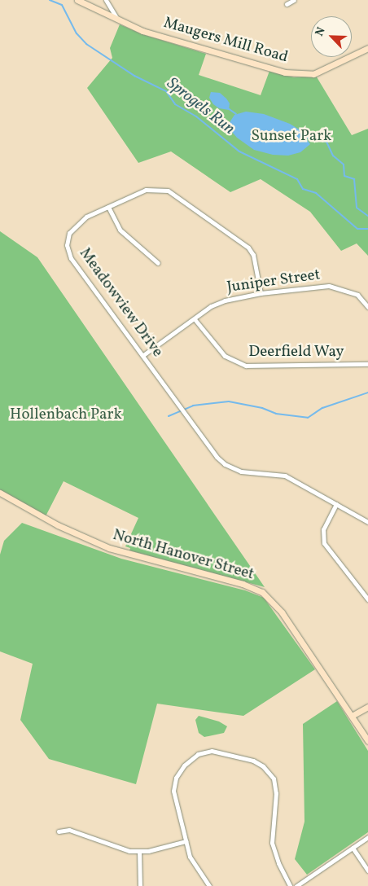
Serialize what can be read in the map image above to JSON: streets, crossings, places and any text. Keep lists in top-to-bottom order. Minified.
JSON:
{"streets":{"street":["Maugers Mill Road","Juniper Street","Meadowview Drive","Deerfield Way","North Hanover Street"]},"crossings":[["Juniper Street","Meadowview Drive"],["Juniper Street","Deerfield Way"]],"water":["Sprogels Run"],"parks":["Sunset Park","Hollenbach Park"],"north":"top left"}
